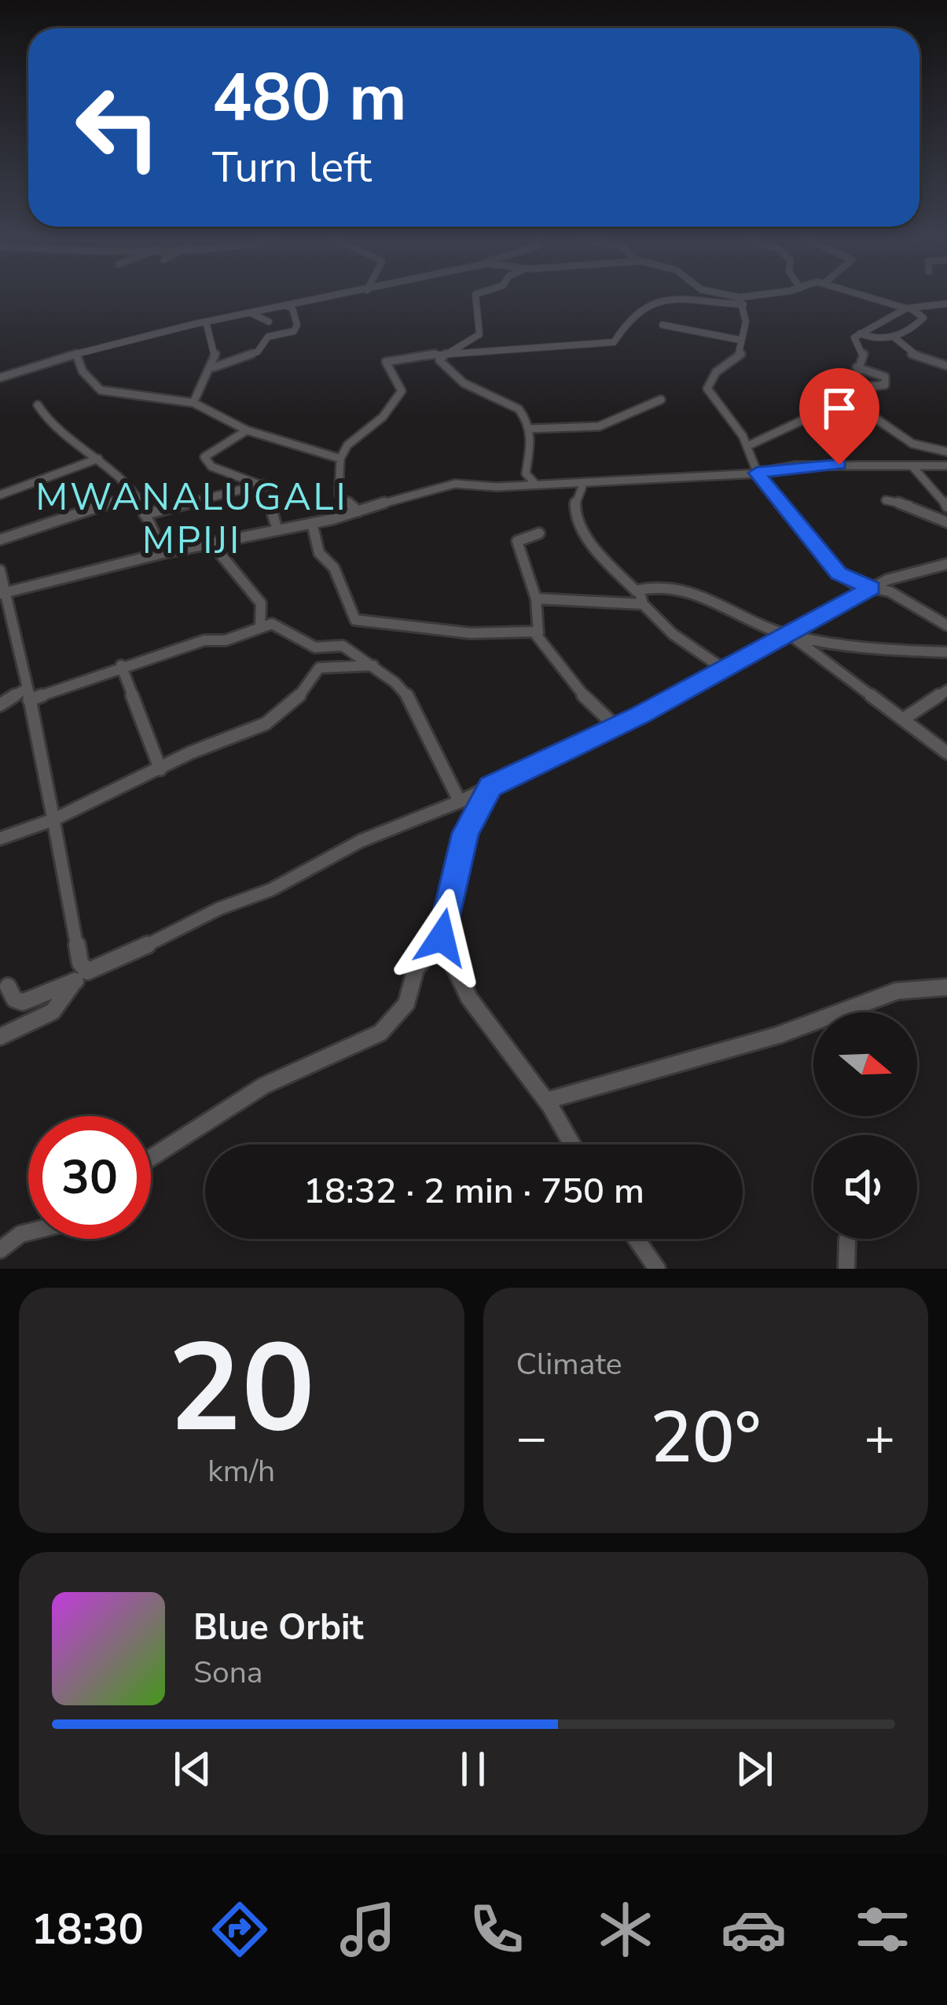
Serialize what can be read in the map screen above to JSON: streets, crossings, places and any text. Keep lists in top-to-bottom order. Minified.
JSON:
{"districts":["MWANALUGALI MPIJI"],"north":"right","page":{"turn":["480 m","Turn left"],"limit":"30","trip":"18:32 · 2 min · 750 m","tile":[["20","km/h"],"Climate"],"heat":["−","20°","+"],"song":["Blue Orbit","Sona"],"tabs":"18:30"}}
